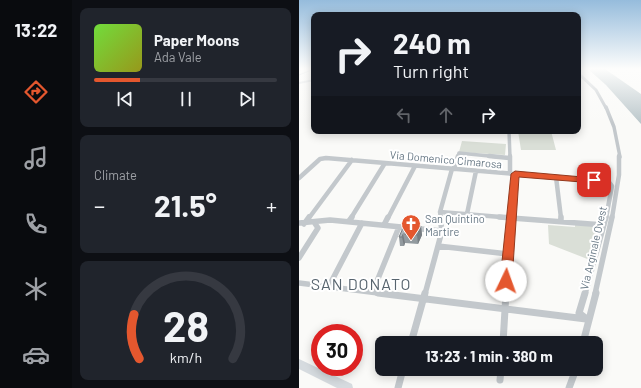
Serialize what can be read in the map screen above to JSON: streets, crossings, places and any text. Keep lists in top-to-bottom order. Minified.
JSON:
{"streets":{"street":["Via Domenico Cimarosa","Via Arginale Ovest"]},"districts":["SAN DONATO"],"places":{"church":["San Quintino Martire"]},"page":{"tabs":"13:22","turn":["240 m","Turn right"],"song":["Paper Moons","Ada Vale"],"tile":"Climate","heat":["−","21.5°","+"],"limit":"30","trip":"13:23 · 1 min · 380 m","gauge":["28","km/h"]}}
